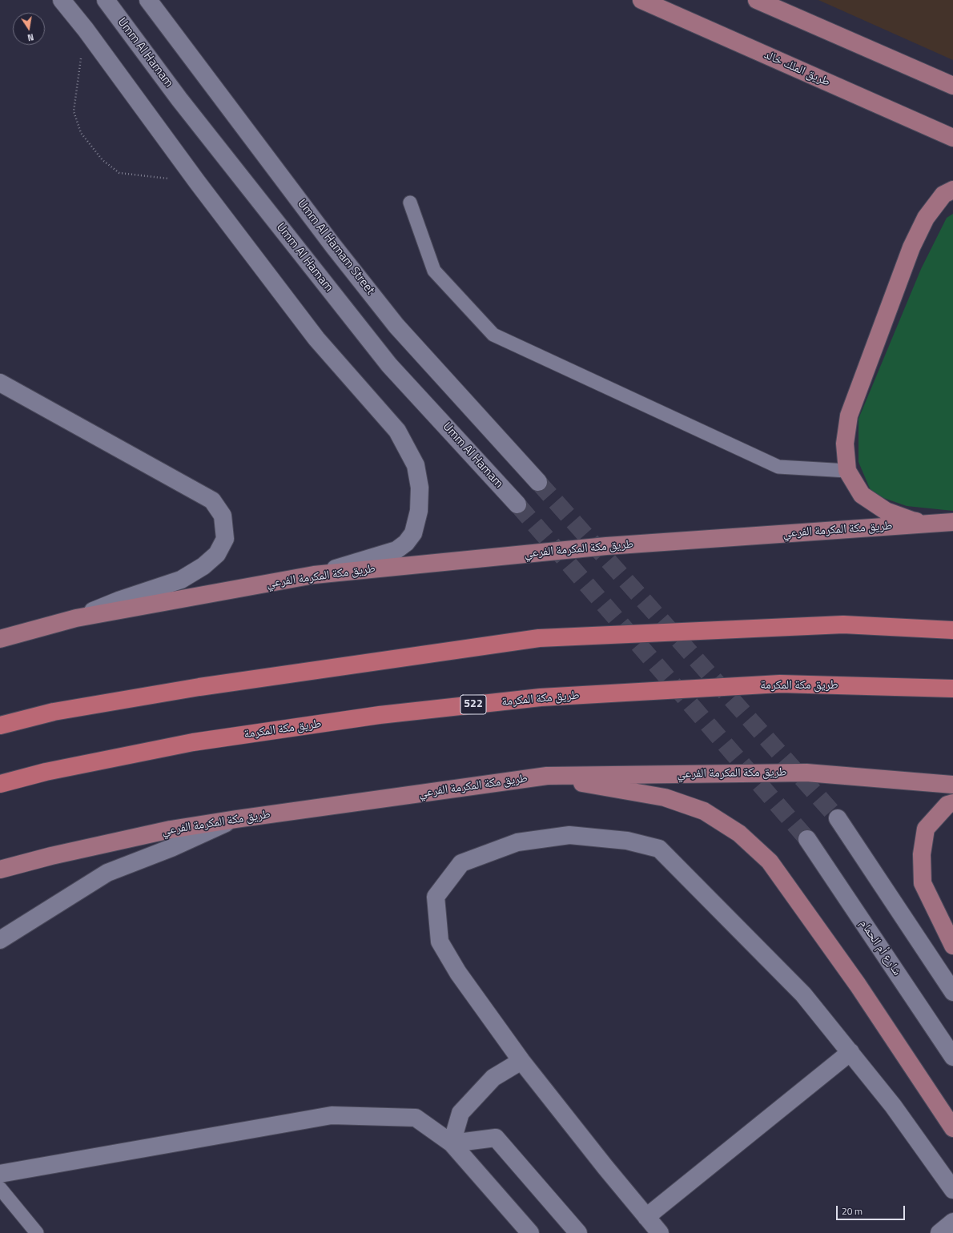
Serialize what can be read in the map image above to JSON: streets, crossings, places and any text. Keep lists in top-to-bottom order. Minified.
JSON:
{"streets":{"highway":["طريق مكة المكرمة","522"],"main road":["طريق الملك خالد","طريق مكة المكرمة الفرعي"],"street":["Umm Al Hamam","Umm Al Hamam Street","شارع أم الحمام"]},"scale_bar":"20 m","north":"bottom"}
